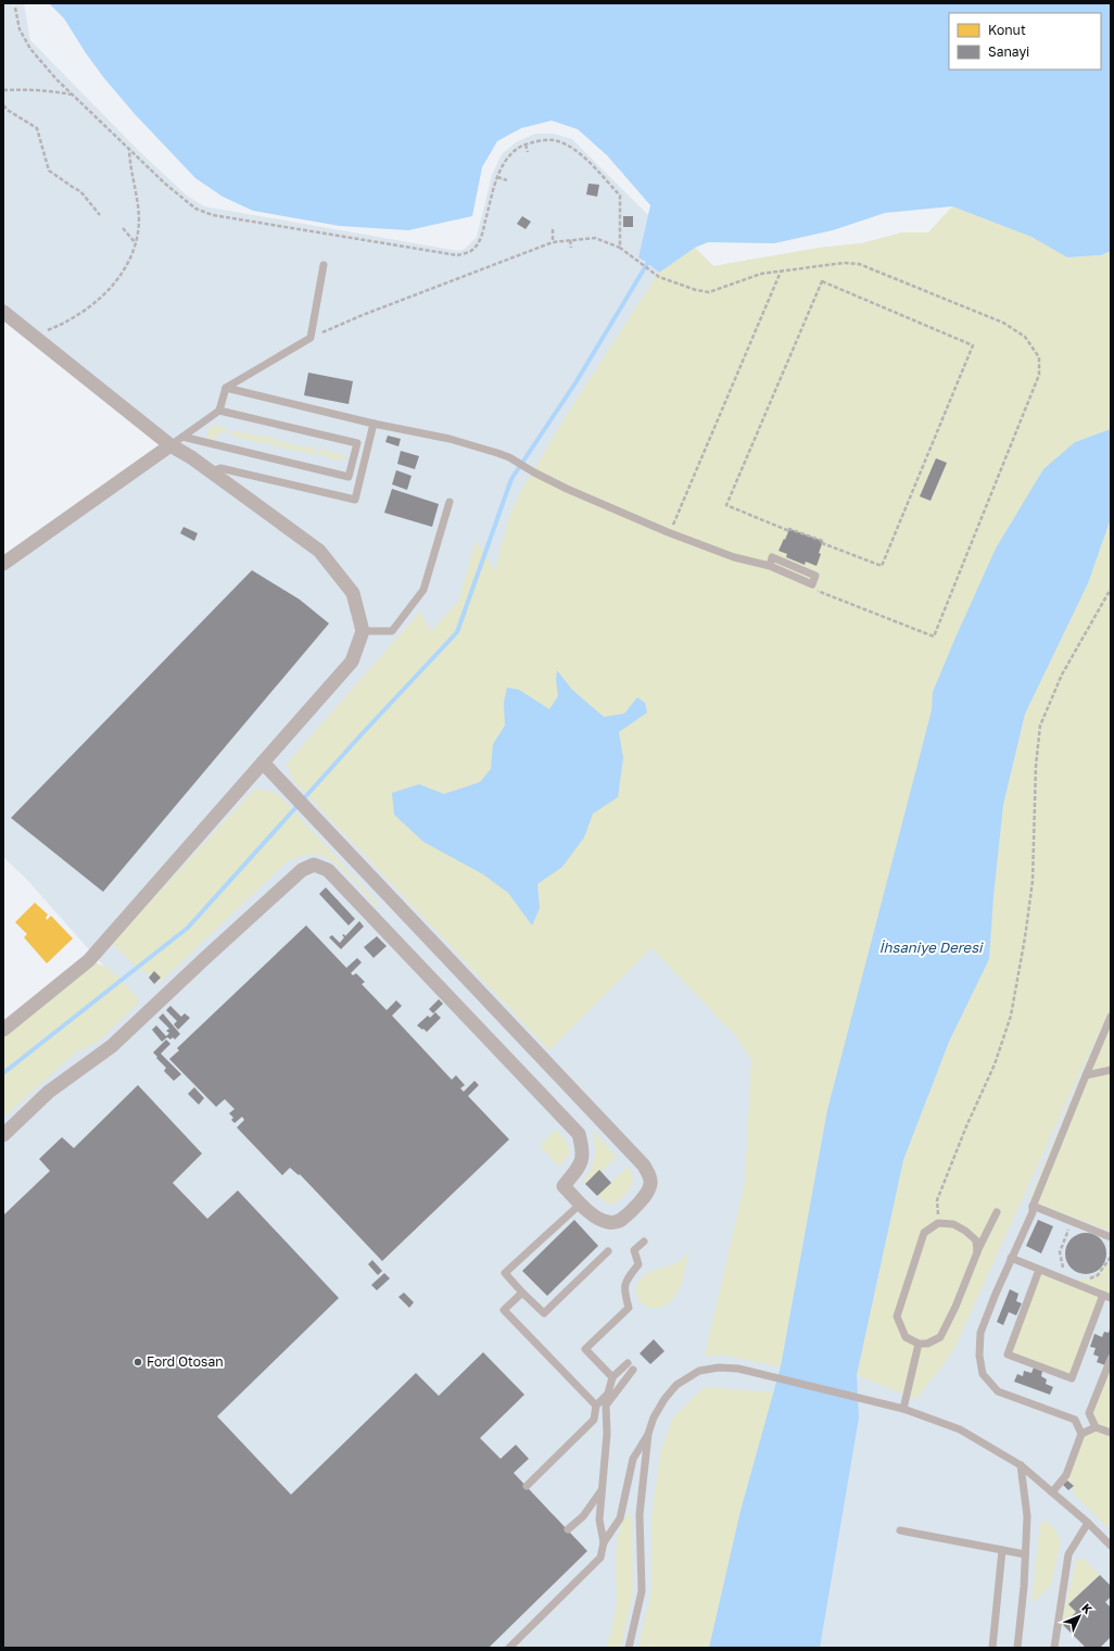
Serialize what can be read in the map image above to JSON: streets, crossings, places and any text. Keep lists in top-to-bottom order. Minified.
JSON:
{"water":["İhsaniye Deresi"],"places":["Ford Otosan"],"legend":["Konut","Sanayi"],"north":"top right"}
